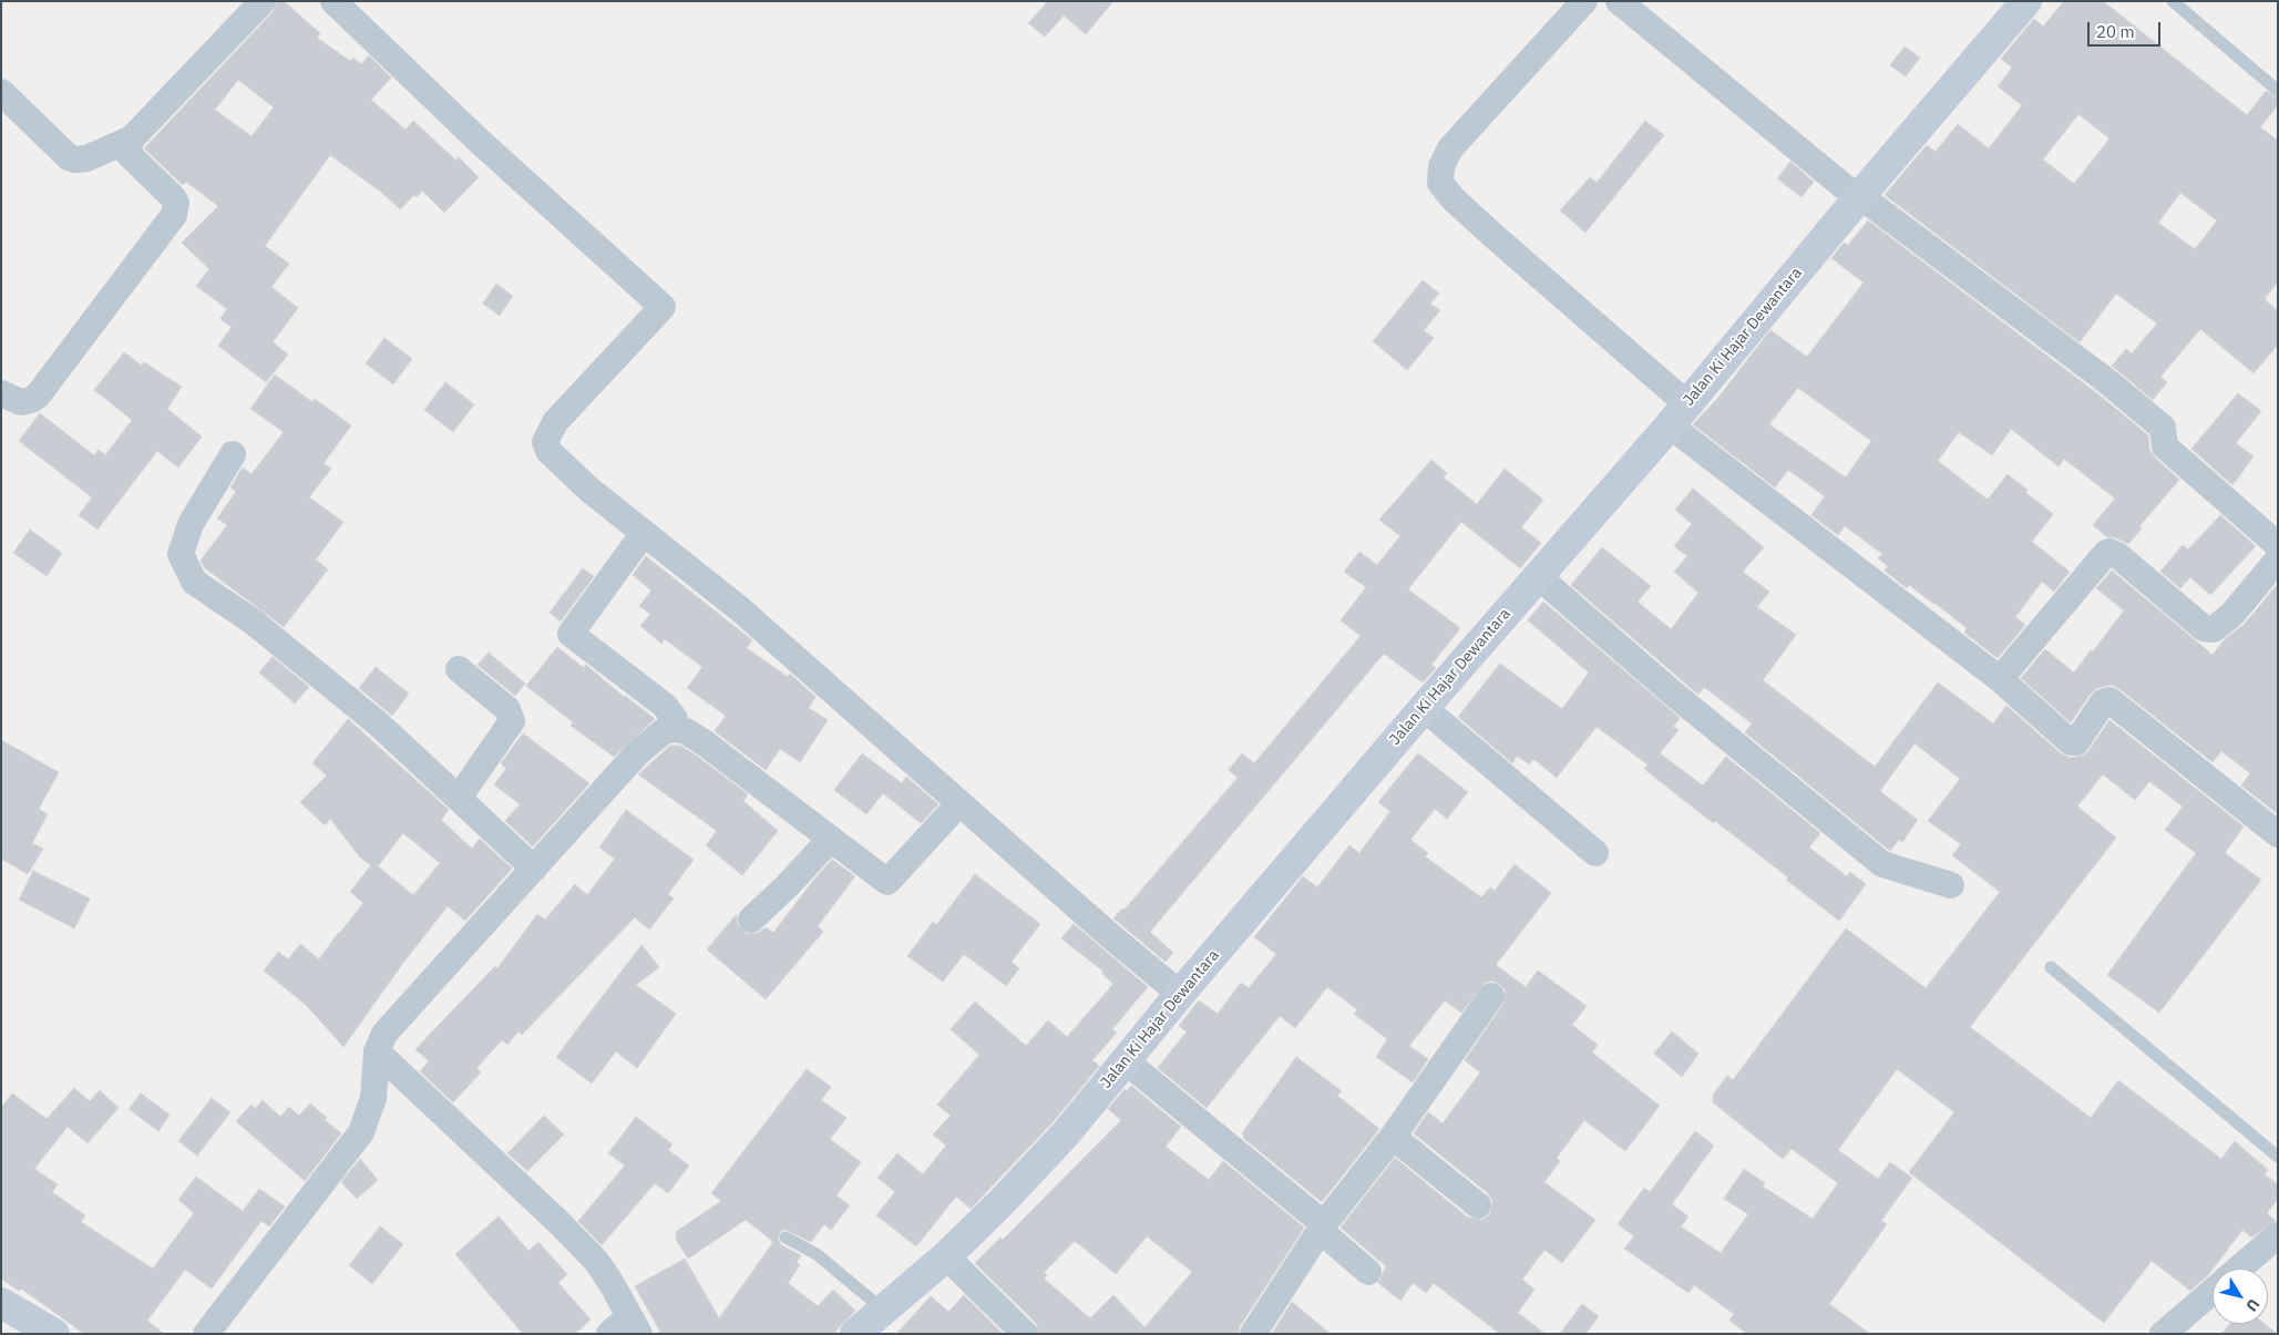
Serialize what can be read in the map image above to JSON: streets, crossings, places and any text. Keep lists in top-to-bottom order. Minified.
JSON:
{"streets":{"street":["Jalan Ki Hajar Dewantara"]},"scale_bar":"20 m","north":"bottom right"}
